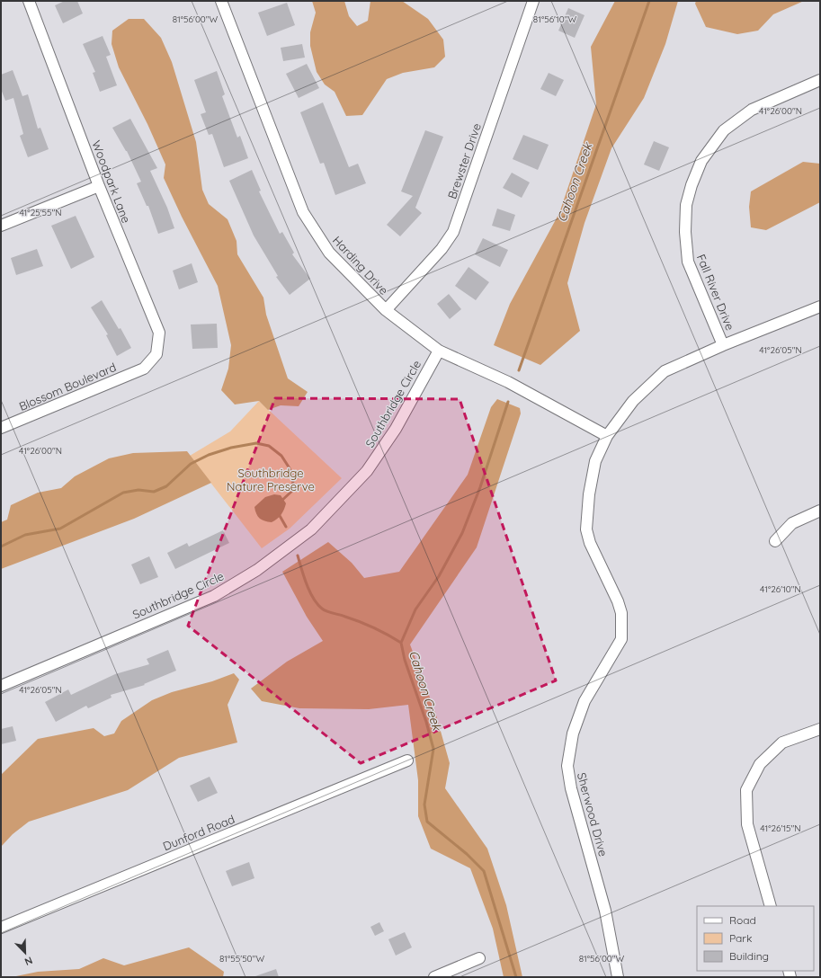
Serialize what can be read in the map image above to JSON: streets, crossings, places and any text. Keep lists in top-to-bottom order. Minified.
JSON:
{"streets":{"street":["Brewster Drive","Woodpark Lane","Harding Drive","Fall River Drive","Blossom Boulevard","Southbridge Circle","Sherwood Drive","Dunford Road"]},"crossings":[["Brewster Drive","Harding Drive"],["Woodpark Lane","Blossom Boulevard"],["Harding Drive","Southbridge Circle"],["Harding Drive","Sherwood Drive"],["Fall River Drive","Sherwood Drive"]],"water":["Cahoon Creek"],"parks":["Southbridge Nature Preserve"],"legend":["Road","Park","Building"],"north":"bottom right","coordinates":["81°56'00\"W","81°56'10\"W","41°26'00\"N","41°25'55\"N","41°26'05\"N","41°26'10\"N","41°26'15\"N","81°55'50\"W"]}
